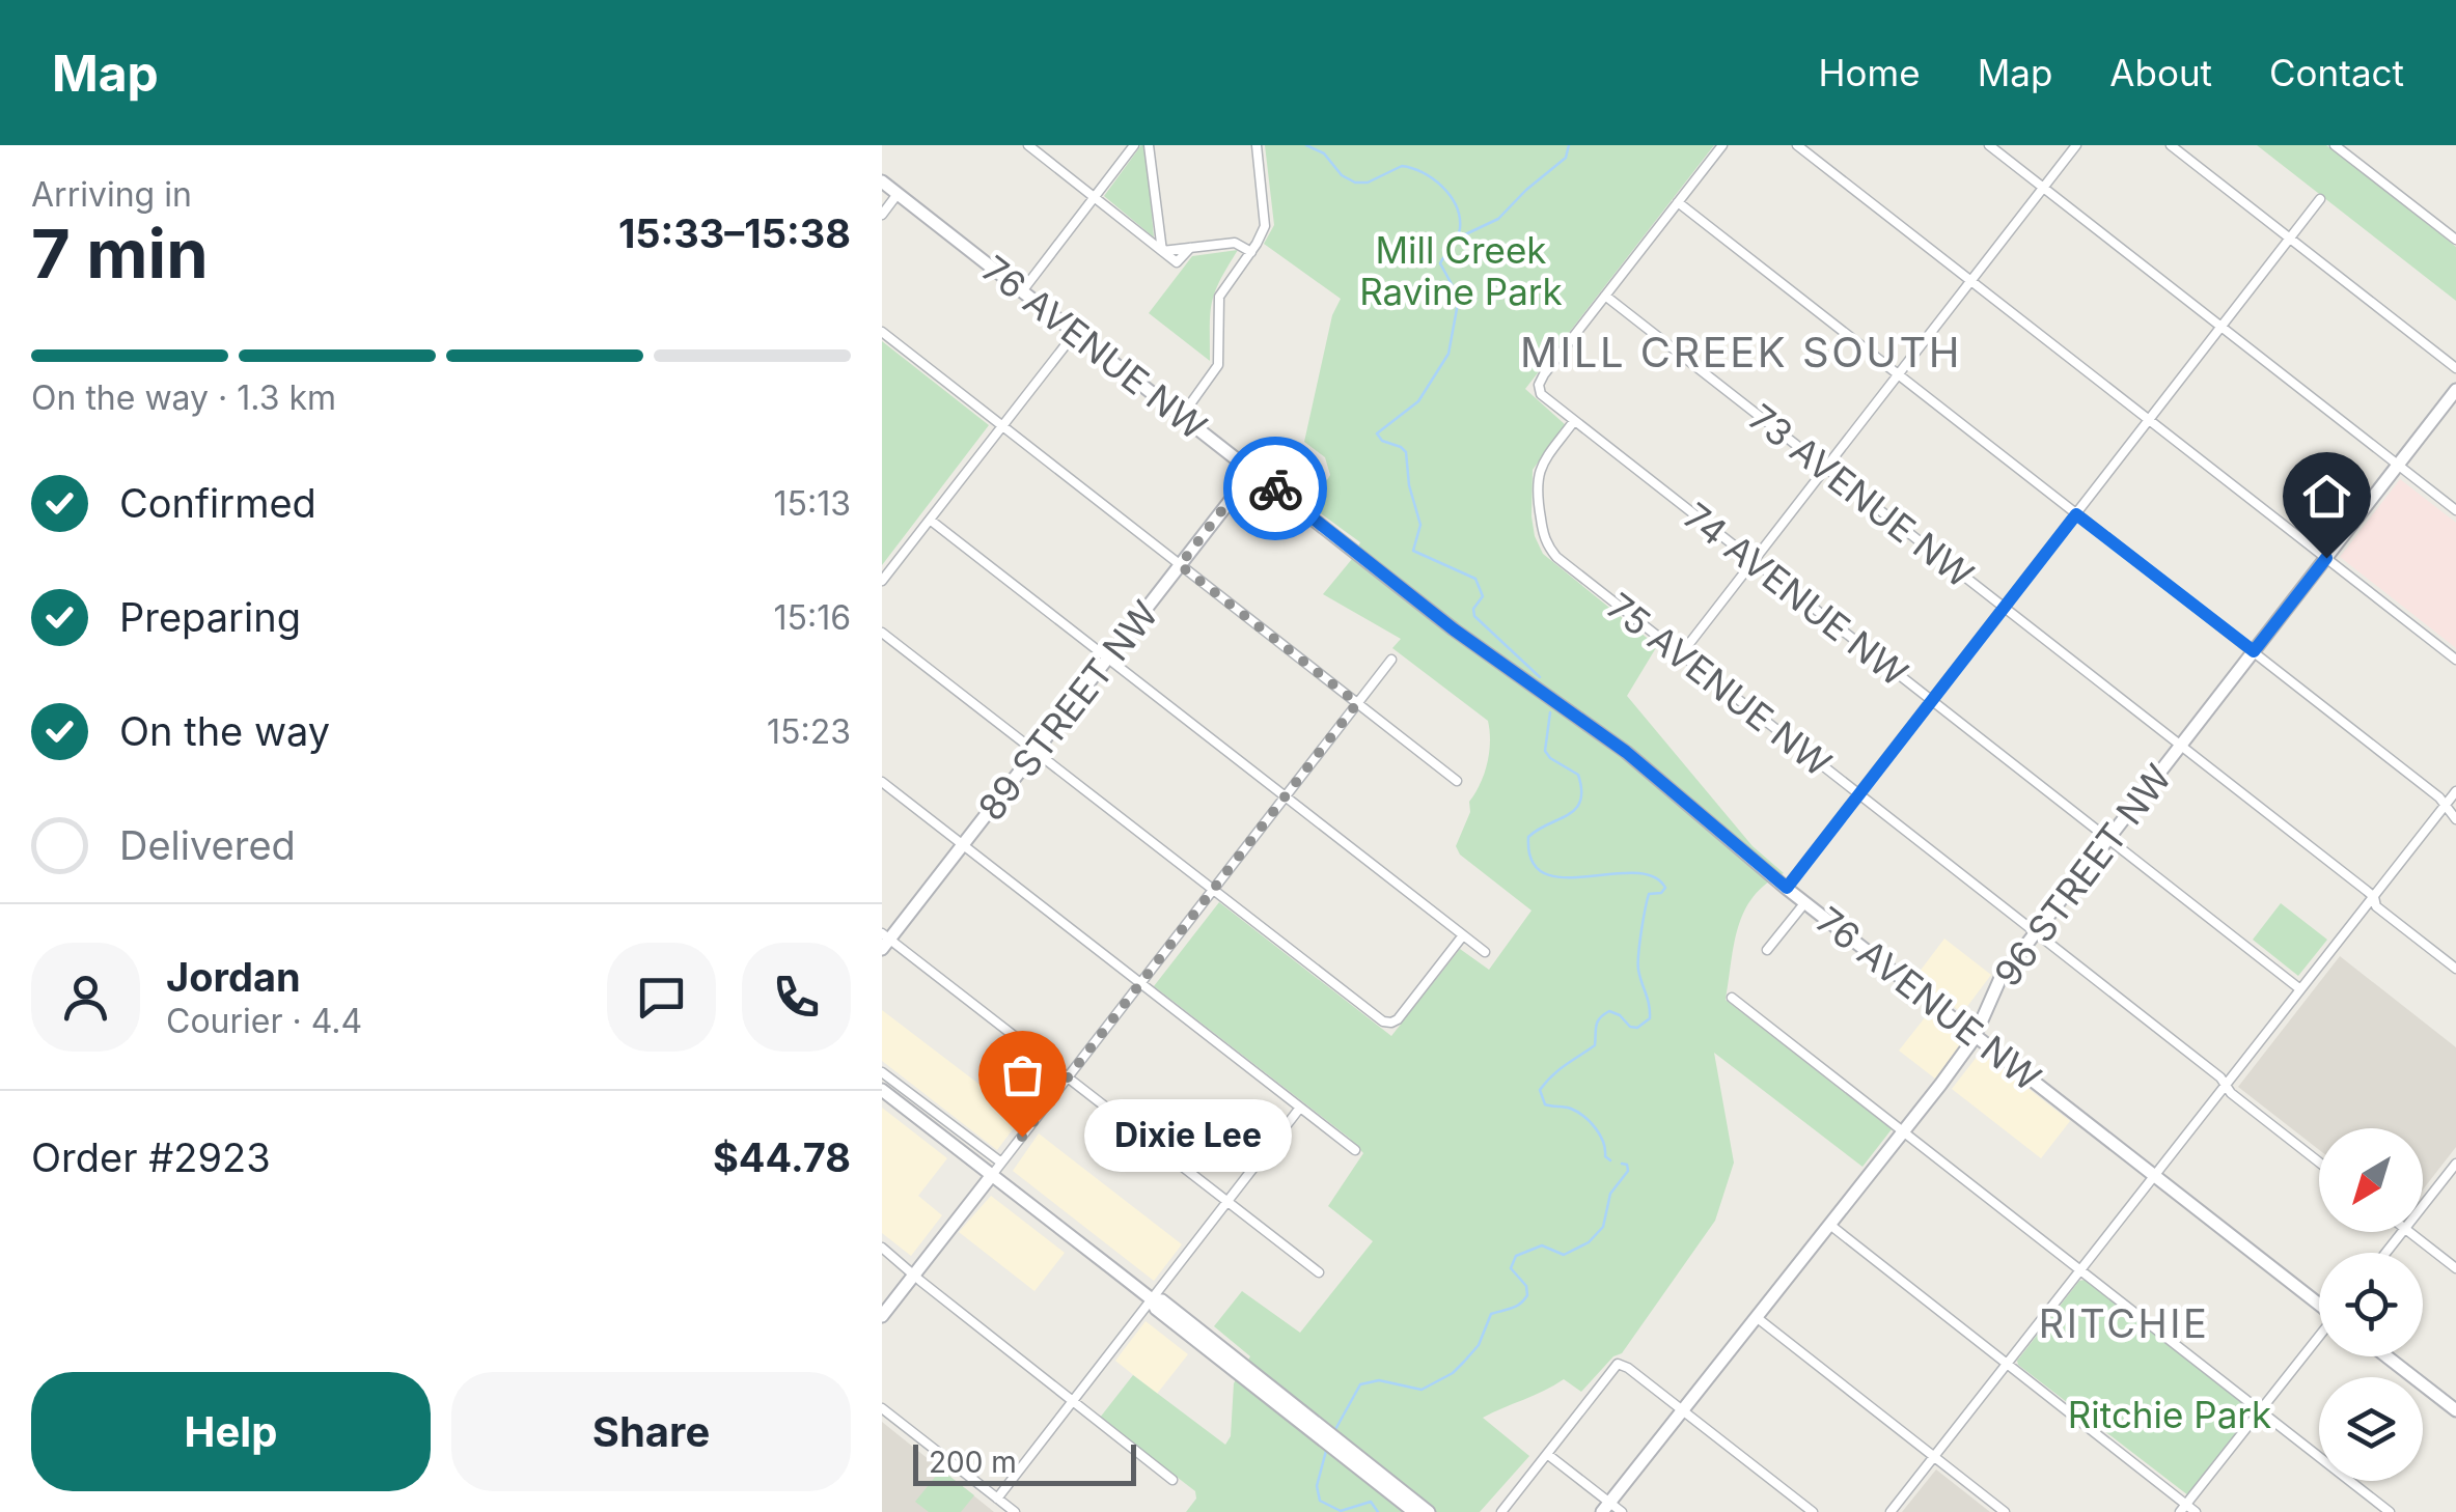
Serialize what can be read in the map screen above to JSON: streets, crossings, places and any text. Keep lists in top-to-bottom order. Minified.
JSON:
{"streets":{"street":["76 AVENUE NW","73 AVENUE NW","74 AVENUE NW","75 AVENUE NW","89 STREET NW","96 STREET NW"]},"crossings":[["76 AVENUE NW","89 STREET NW"],["76 AVENUE NW","96 STREET NW"],["73 AVENUE NW","74 AVENUE NW"],["73 AVENUE NW","96 STREET NW"],["74 AVENUE NW","75 AVENUE NW"],["74 AVENUE NW","96 STREET NW"],["75 AVENUE NW","96 STREET NW"]],"districts":["MILL CREEK SOUTH","RITCHIE"],"parks":["Mill Creek Ravine Park","Ritchie Park"],"places":["Dixie Lee"],"scale_bar":"200 m","north":"bottom left","page":{"header":"Map","nav":["Home","Map","About","Contact"],"heading":["7 min","Arriving in","15:33–15:38"],"panel":["Jordan","Courier · 4.4","Order #2923","$44.78"],"bar":"On the way · 1.3 km","list":[["Confirmed","15:13"],["Preparing","15:16"],["On the way","15:23"],"Delivered"],"bubble":"Dixie Lee","buttons":["Help","Share"],"scale":"200 m"}}
